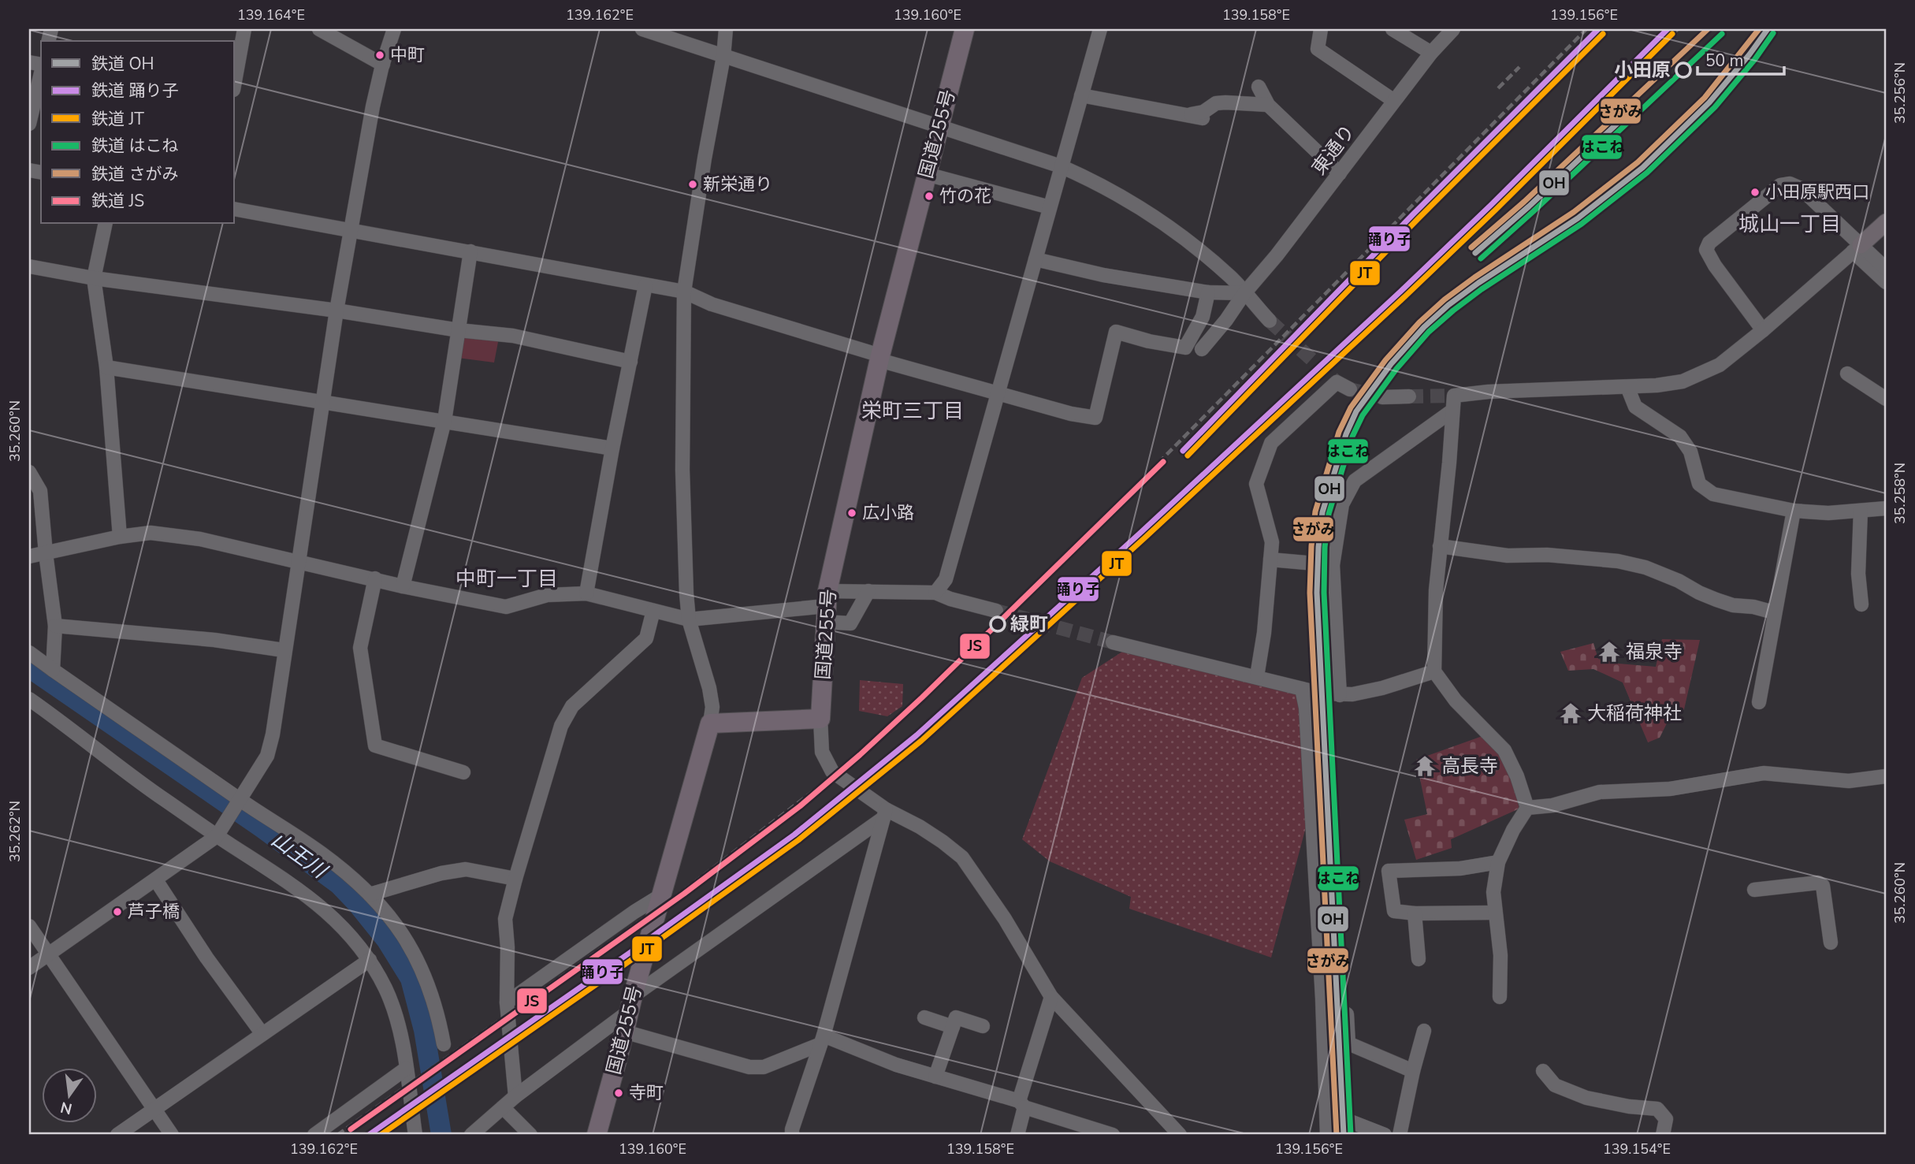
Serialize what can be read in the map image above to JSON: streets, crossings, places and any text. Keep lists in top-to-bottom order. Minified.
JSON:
{"streets":{"highway":["国道255号"],"street":["東通り"]},"districts":["城山一丁目","栄町三丁目","中町一丁目"],"water":["山王川"],"places":{"other":["中町","小田原","新栄通り","小田原駅西口","竹の花","広小路","緑町","芦子橋","寺町"],"temple":["福泉寺","大稲荷神社","高長寺"]},"lines":["rail line OH","rail line 踊り子","rail line さがみ","rail line はこね","rail line JT","rail line JS"],"legend":["鉄道 OH","鉄道 踊り子","鉄道 JT","鉄道 はこね","鉄道 さがみ","鉄道 JS"],"scale_bar":"50 m","north":"bottom","coordinates":["139.164°E","139.162°E","139.160°E","139.158°E","139.156°E","35.256°N","35.260°N","35.258°N","35.262°N","139.154°E"]}
